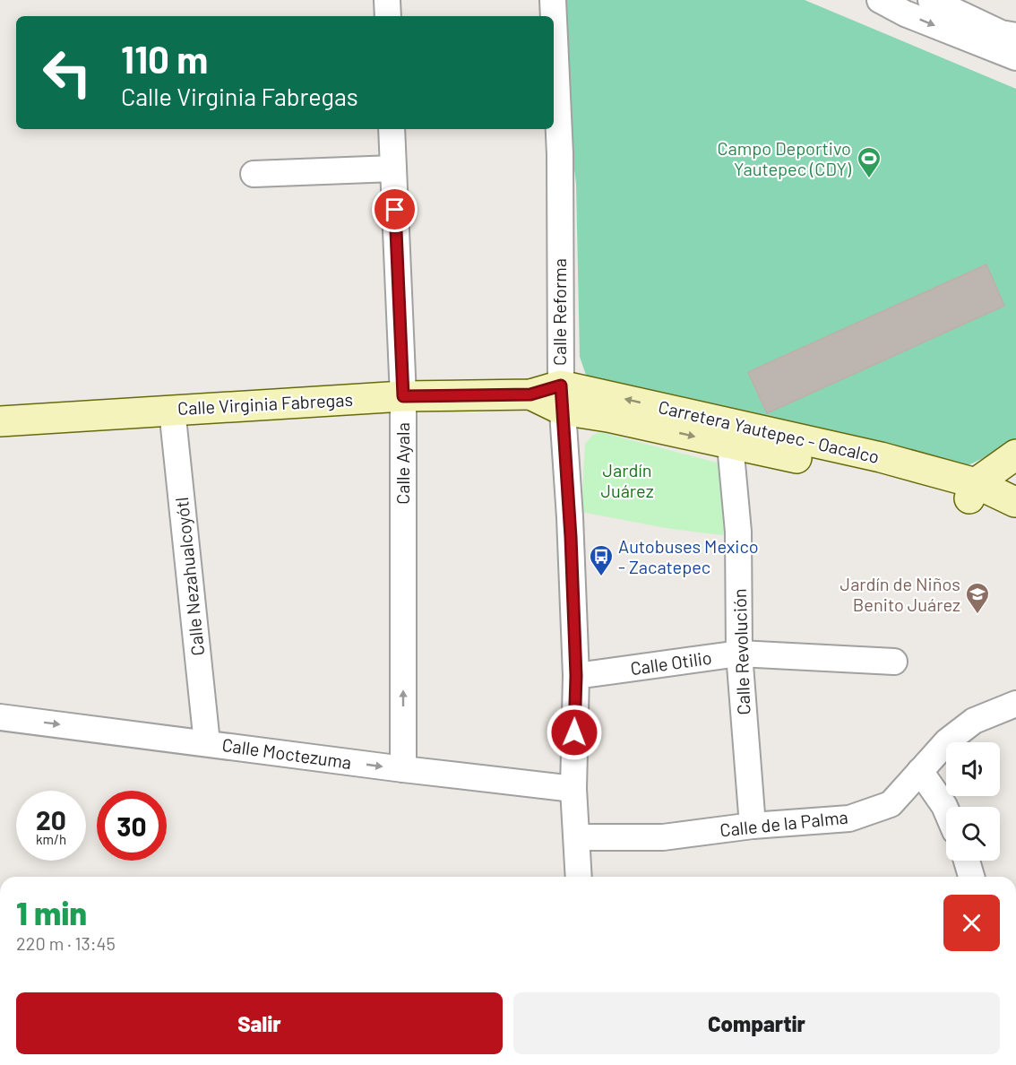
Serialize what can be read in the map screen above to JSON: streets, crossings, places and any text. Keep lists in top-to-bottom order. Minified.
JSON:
{"streets":{"main road":["Calle Virginia Fabregas","Carretera Yautepec - Oacalco"],"street":["Calle Reforma","Calle Ayala","Calle Nezahualcoyótl","Calle Revolución","Calle Otilio","Calle Moctezuma","Calle de la Palma"]},"crossings":[["Calle Reforma","Calle Virginia Fabregas"],["Calle Reforma","Carretera Yautepec - Oacalco"],["Calle Reforma","Calle Otilio"],["Calle Reforma","Calle Moctezuma"],["Calle Reforma","Calle de la Palma"],["Calle Virginia Fabregas","Carretera Yautepec - Oacalco"],["Calle Virginia Fabregas","Calle Ayala"],["Calle Virginia Fabregas","Calle Nezahualcoyótl"],["Carretera Yautepec - Oacalco","Calle Revolución"],["Calle Ayala","Calle Moctezuma"],["Calle Nezahualcoyótl","Calle Moctezuma"],["Calle Revolución","Calle Otilio"],["Calle Revolución","Calle de la Palma"]],"one_way":["Calle Ayala","Calle Moctezuma"],"parks":["Jardín Juárez"],"places":{"sports":["Campo Deportivo Yautepec (CDY)"],"bus stop":["Autobuses Mexico - Zacatepec"],"school or university":["Jardín de Niños Benito Juárez"]},"page":{"turn":["110 m","Calle Virginia Fabregas"],"speed":"20 km/h","limit":"30","heading":["1 min","220 m · 13:45"],"buttons":["Salir","Compartir"]}}
